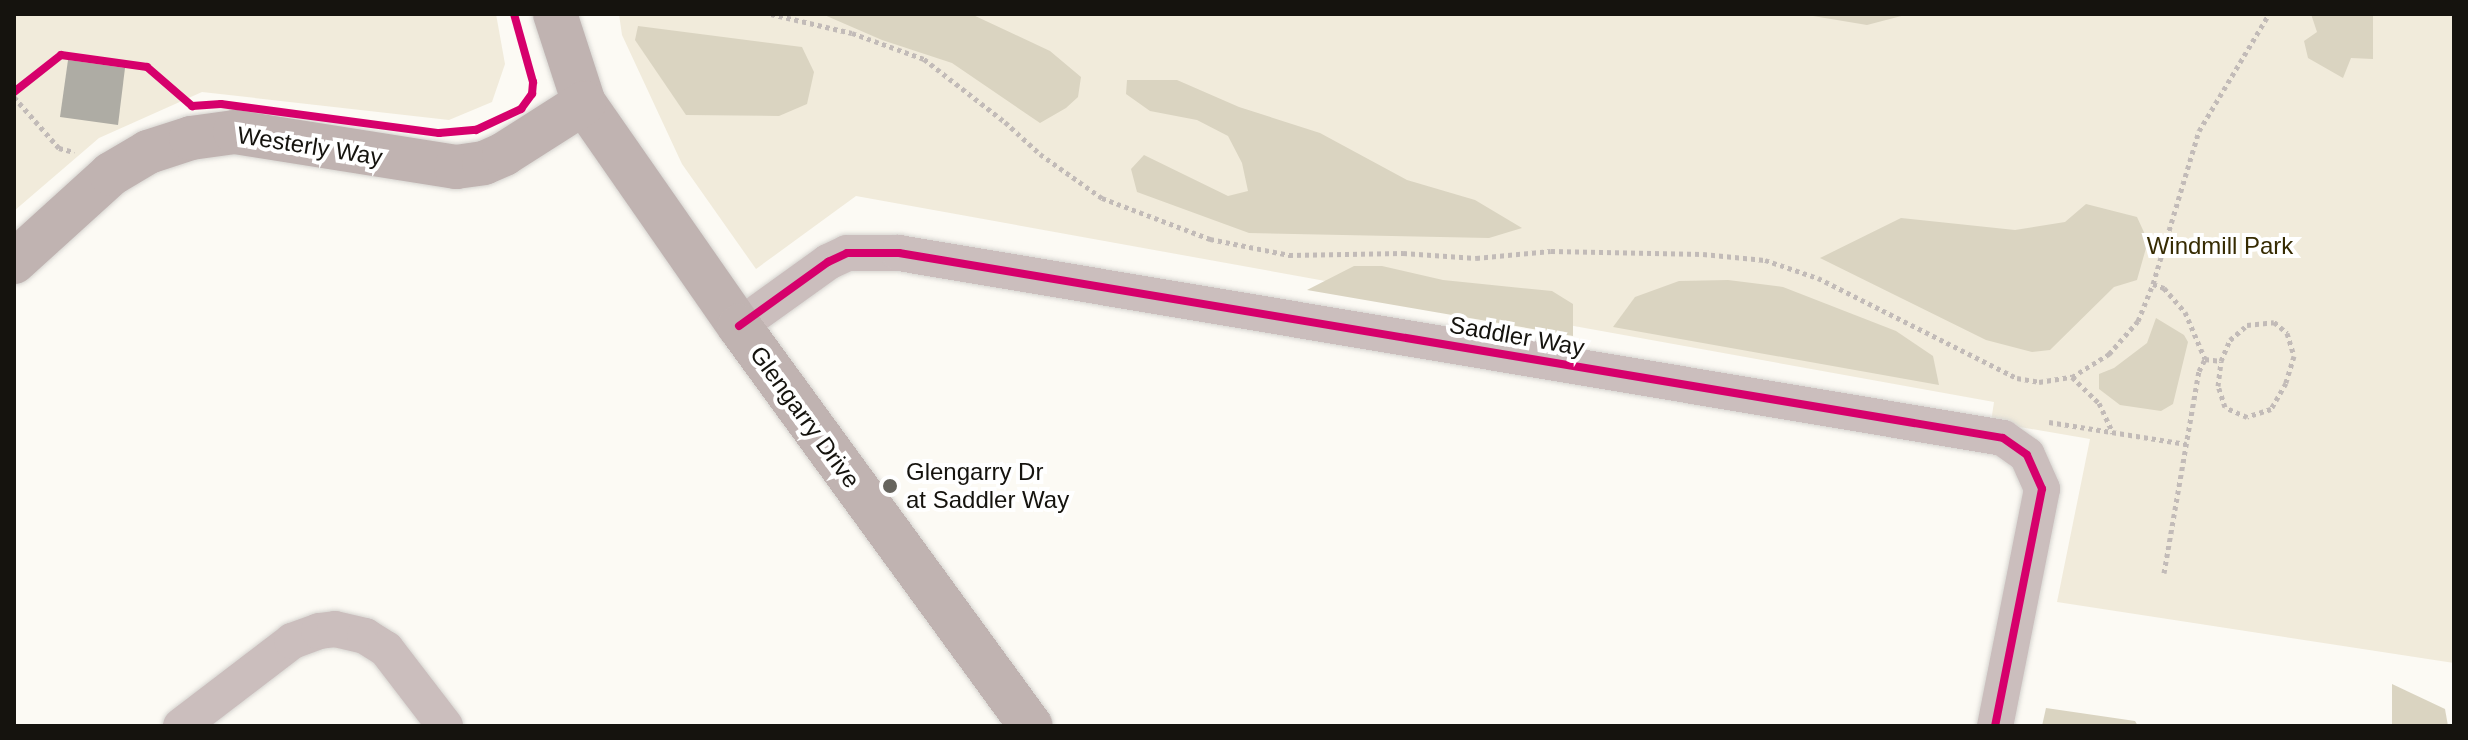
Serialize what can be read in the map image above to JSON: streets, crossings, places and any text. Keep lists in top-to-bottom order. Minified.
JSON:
{"streets":{"street":["Westerly Way","Saddler Way","Glengarry Drive"]},"crossings":[["Westerly Way","Glengarry Drive"],["Saddler Way","Glengarry Drive"]],"parks":["Windmill Park"],"places":["Glengarry Dr at Saddler Way"]}
